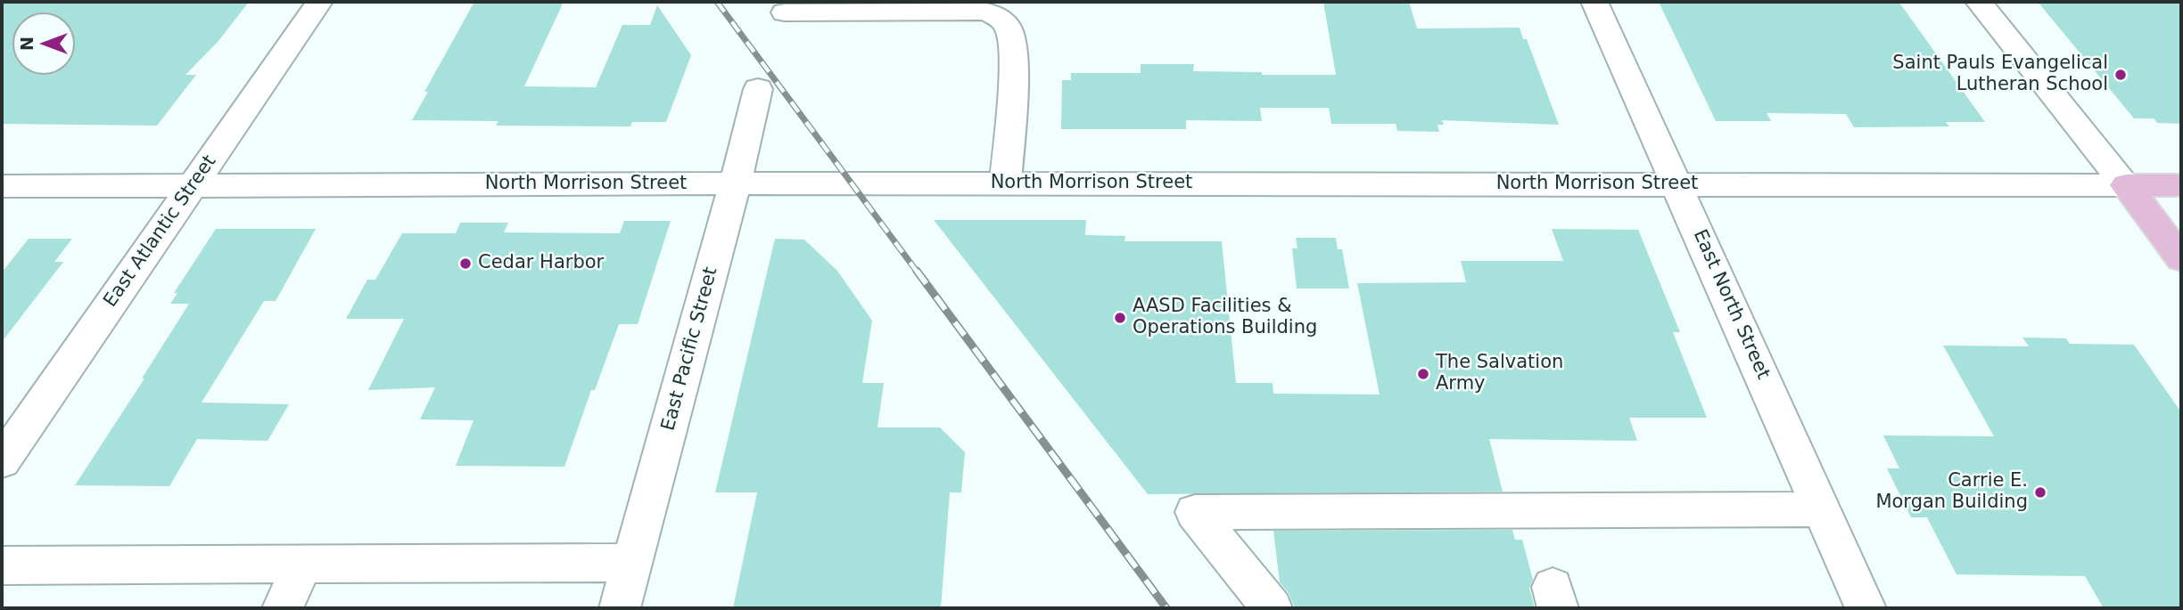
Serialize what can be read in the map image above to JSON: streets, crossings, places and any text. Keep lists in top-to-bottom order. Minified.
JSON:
{"streets":{"main road":["North Morrison Street"],"street":["East Atlantic Street","East North Street","East Pacific Street"]},"crossings":[["North Morrison Street","East Atlantic Street"],["North Morrison Street","East North Street"],["North Morrison Street","East Pacific Street"]],"places":["Saint Pauls Evangelical Lutheran School","Cedar Harbor","AASD Facilities & Operations Building","The Salvation Army","Carrie E. Morgan Building"],"north":"left"}
